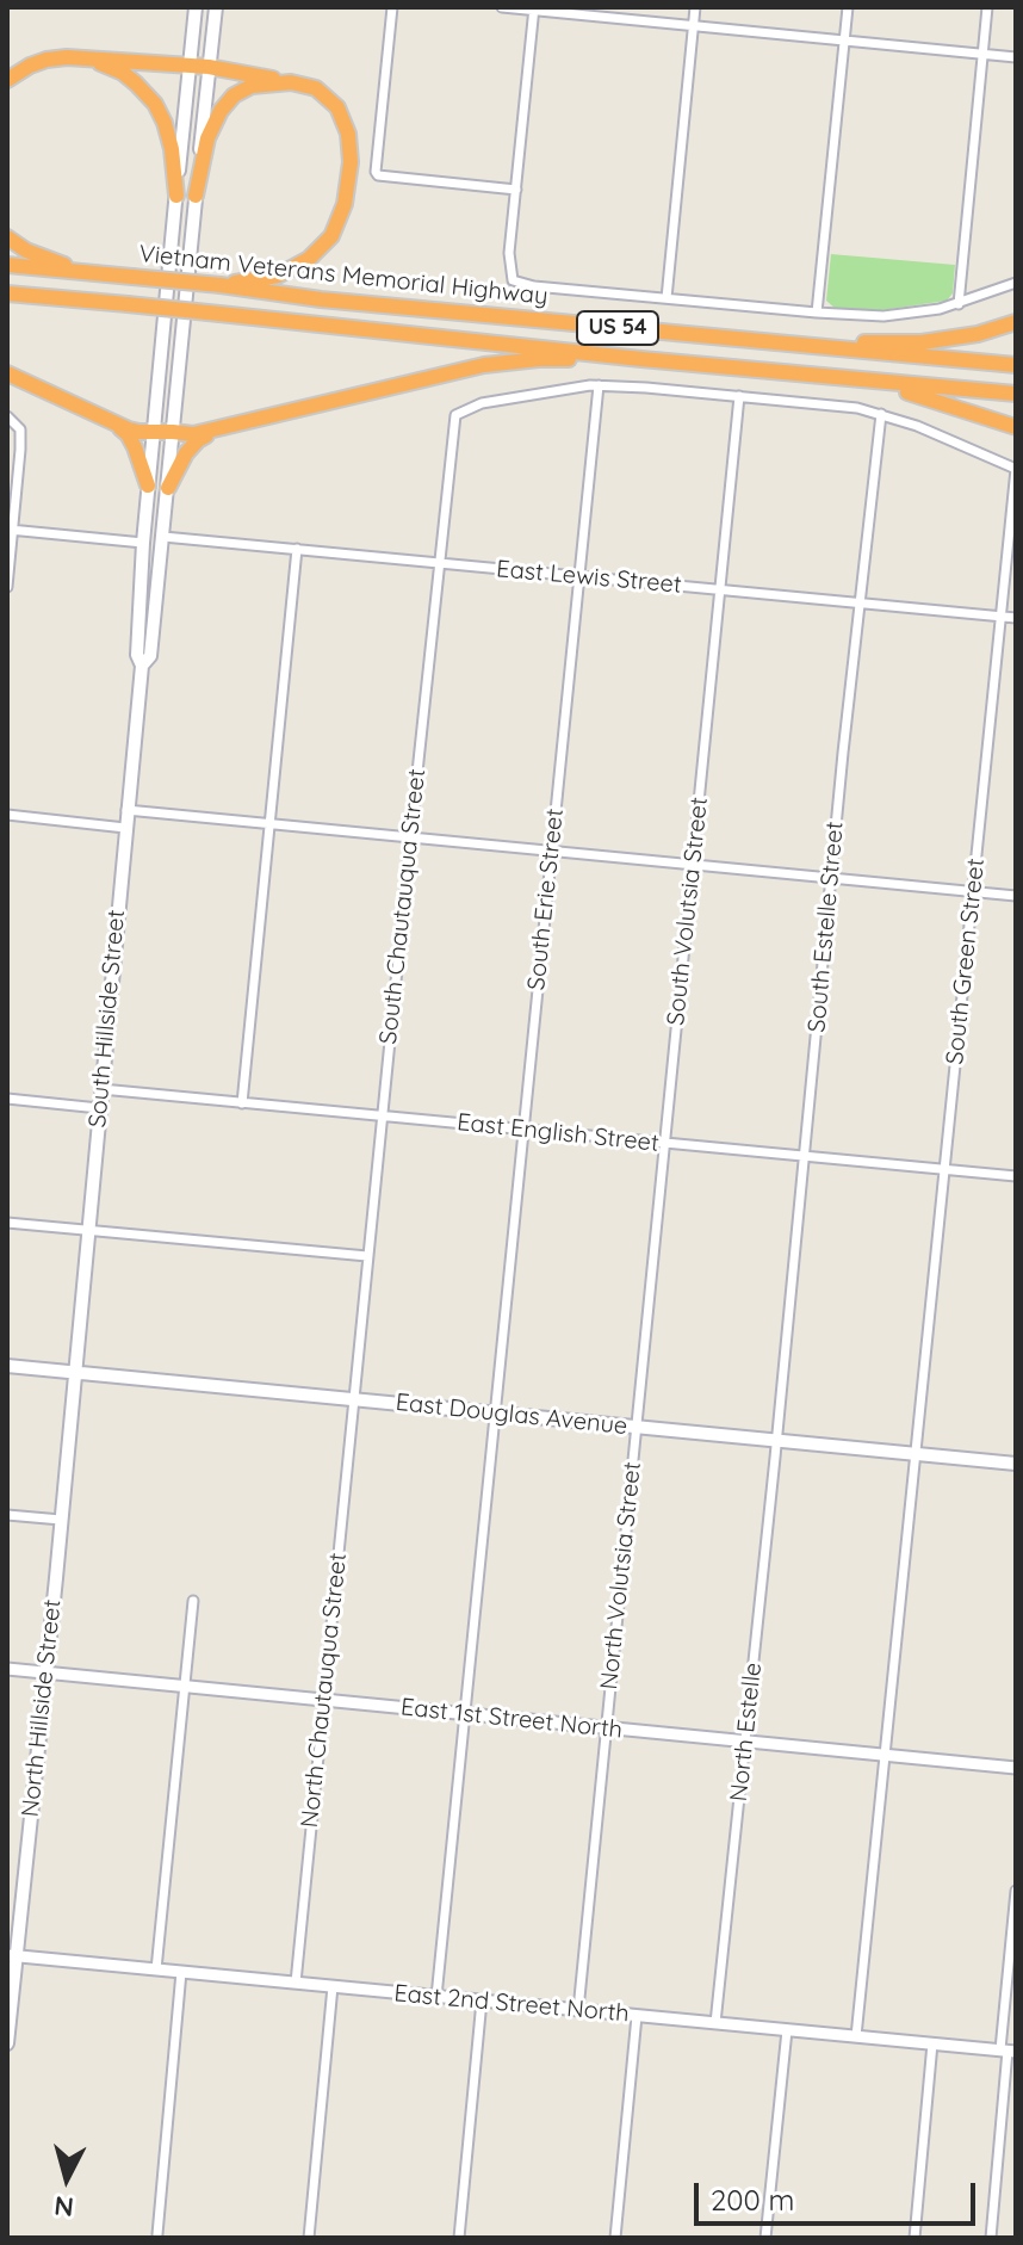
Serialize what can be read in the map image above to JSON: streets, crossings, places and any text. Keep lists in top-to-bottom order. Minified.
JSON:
{"streets":{"highway":["Vietnam Veterans Memorial Highway","US 54"],"main road":["South Hillside Street","East Douglas Avenue","North Hillside Street"],"street":["East Lewis Street","South Erie Street","South Chautauqua Street","South Volutsia Street","South Estelle Street","South Green Street","East English Street","North Volutsia Street","North Chautauqua Street","East 1st Street North","North Estelle","East 2nd Street North"]},"crossings":[["East Lewis Street","South Erie Street"],["East Lewis Street","South Chautauqua Street"],["East Lewis Street","South Volutsia Street"],["East Lewis Street","South Estelle Street"],["East Lewis Street","South Green Street"],["East Lewis Street","South Hillside Street"],["South Erie Street","South Chautauqua Street"],["South Erie Street","East English Street"],["South Erie Street","East Douglas Avenue"],["South Erie Street","East 1st Street North"],["South Erie Street","East 2nd Street North"],["South Chautauqua Street","East English Street"],["South Chautauqua Street","East Douglas Avenue"],["South Chautauqua Street","North Chautauqua Street"],["South Volutsia Street","East English Street"],["South Volutsia Street","East Douglas Avenue"],["South Volutsia Street","North Volutsia Street"],["South Estelle Street","East English Street"],["South Estelle Street","East Douglas Avenue"],["South Estelle Street","North Estelle"],["South Green Street","East English Street"],["South Green Street","East Douglas Avenue"],["South Green Street","East 1st Street North"],["South Green Street","East 2nd Street North"],["South Hillside Street","East English Street"],["South Hillside Street","East Douglas Avenue"],["South Hillside Street","North Hillside Street"],["East Douglas Avenue","North Volutsia Street"],["East Douglas Avenue","North Chautauqua Street"],["East Douglas Avenue","North Hillside Street"],["East Douglas Avenue","North Estelle"],["North Volutsia Street","East 1st Street North"],["North Volutsia Street","East 2nd Street North"],["North Chautauqua Street","East 1st Street North"],["North Chautauqua Street","East 2nd Street North"],["North Hillside Street","East 1st Street North"],["North Hillside Street","East 2nd Street North"],["East 1st Street North","North Estelle"],["North Estelle","East 2nd Street North"]],"scale_bar":"200 m","north":"bottom"}
